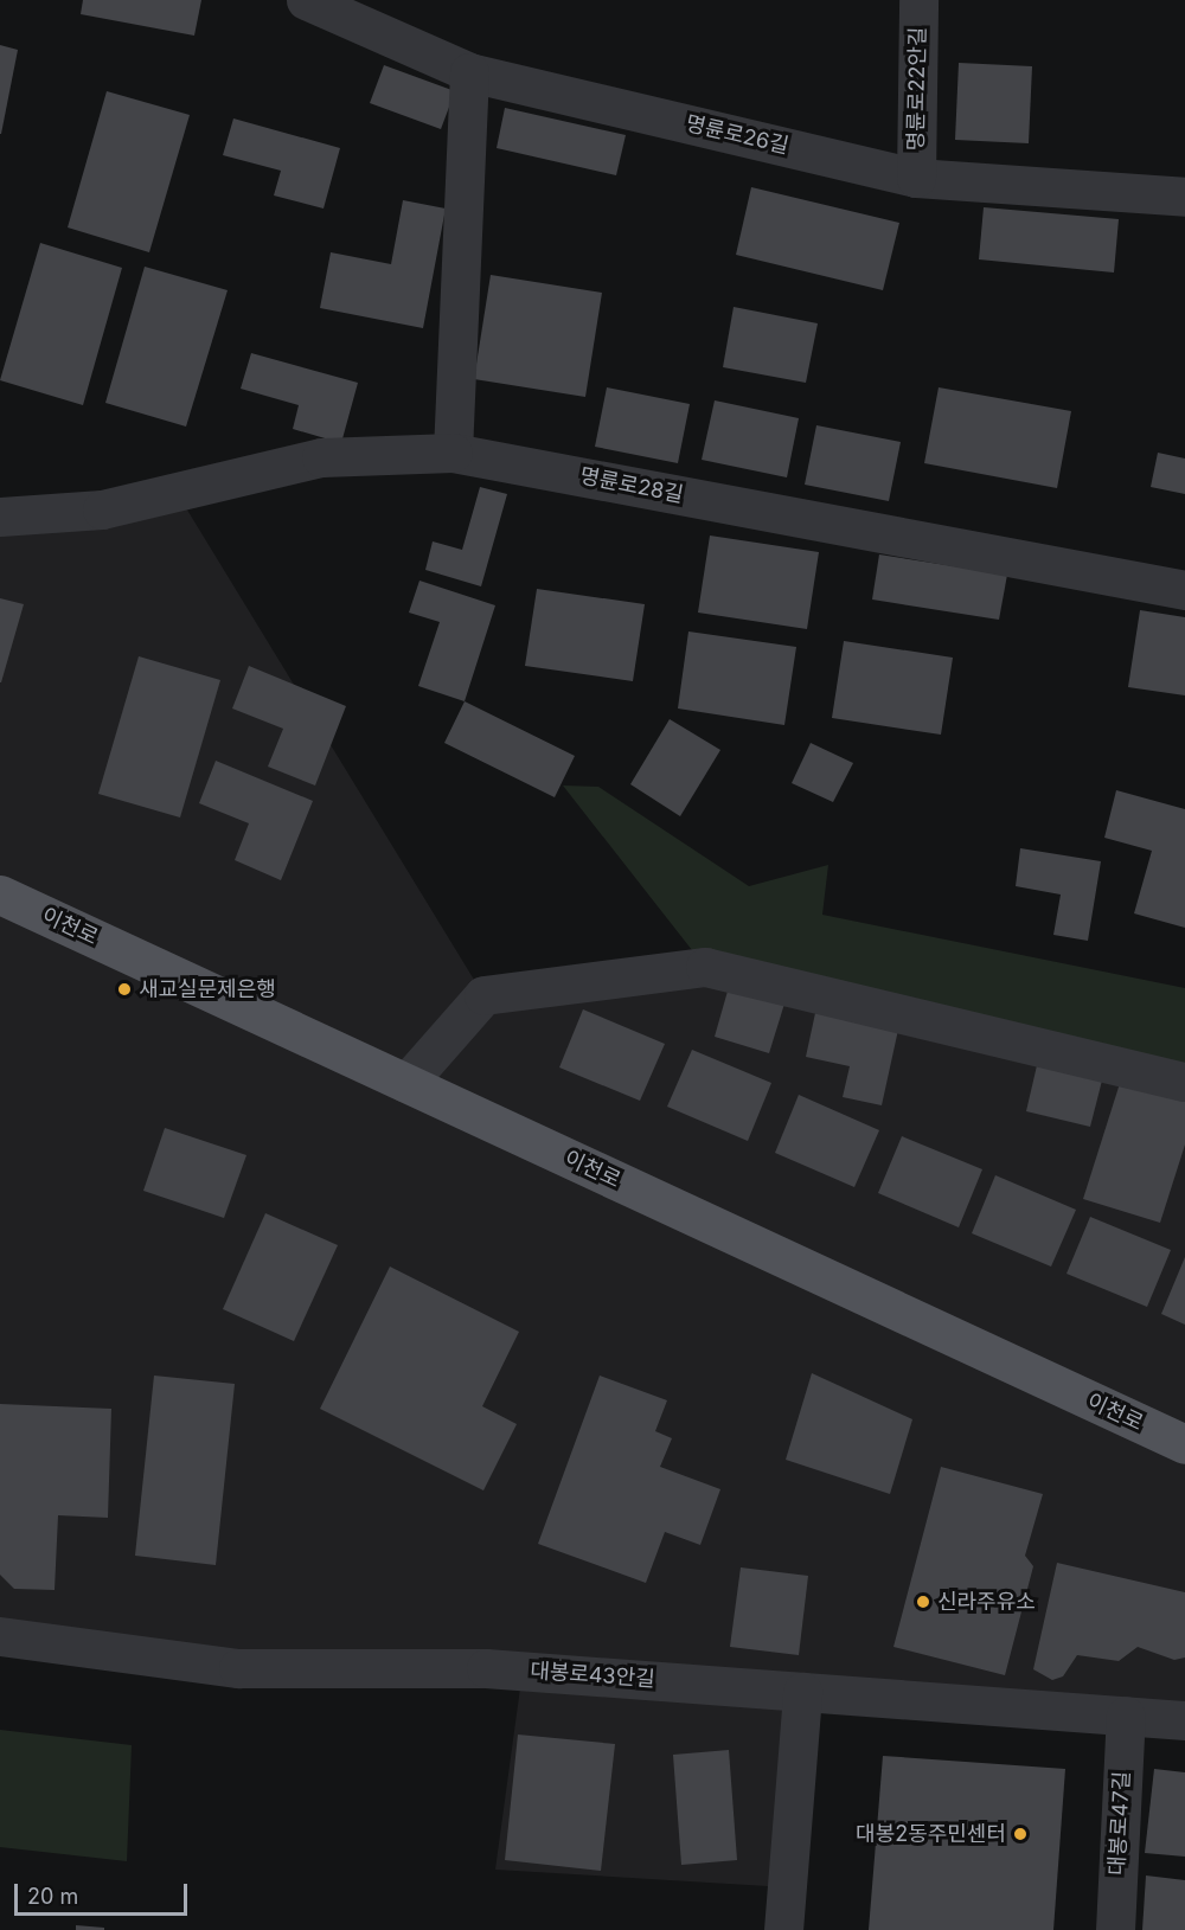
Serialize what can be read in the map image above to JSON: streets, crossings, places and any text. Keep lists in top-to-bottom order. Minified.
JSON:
{"streets":{"main road":["이천로"],"street":["명륜로22안길","명륜로26길","명륜로28길","대봉로43안길","대봉로47길"]},"crossings":[["명륜로22안길","명륜로26길"],["대봉로43안길","대봉로47길"]],"places":["새교실문제은행","신라주유소","대봉2동주민센터"],"scale_bar":"20 m"}
